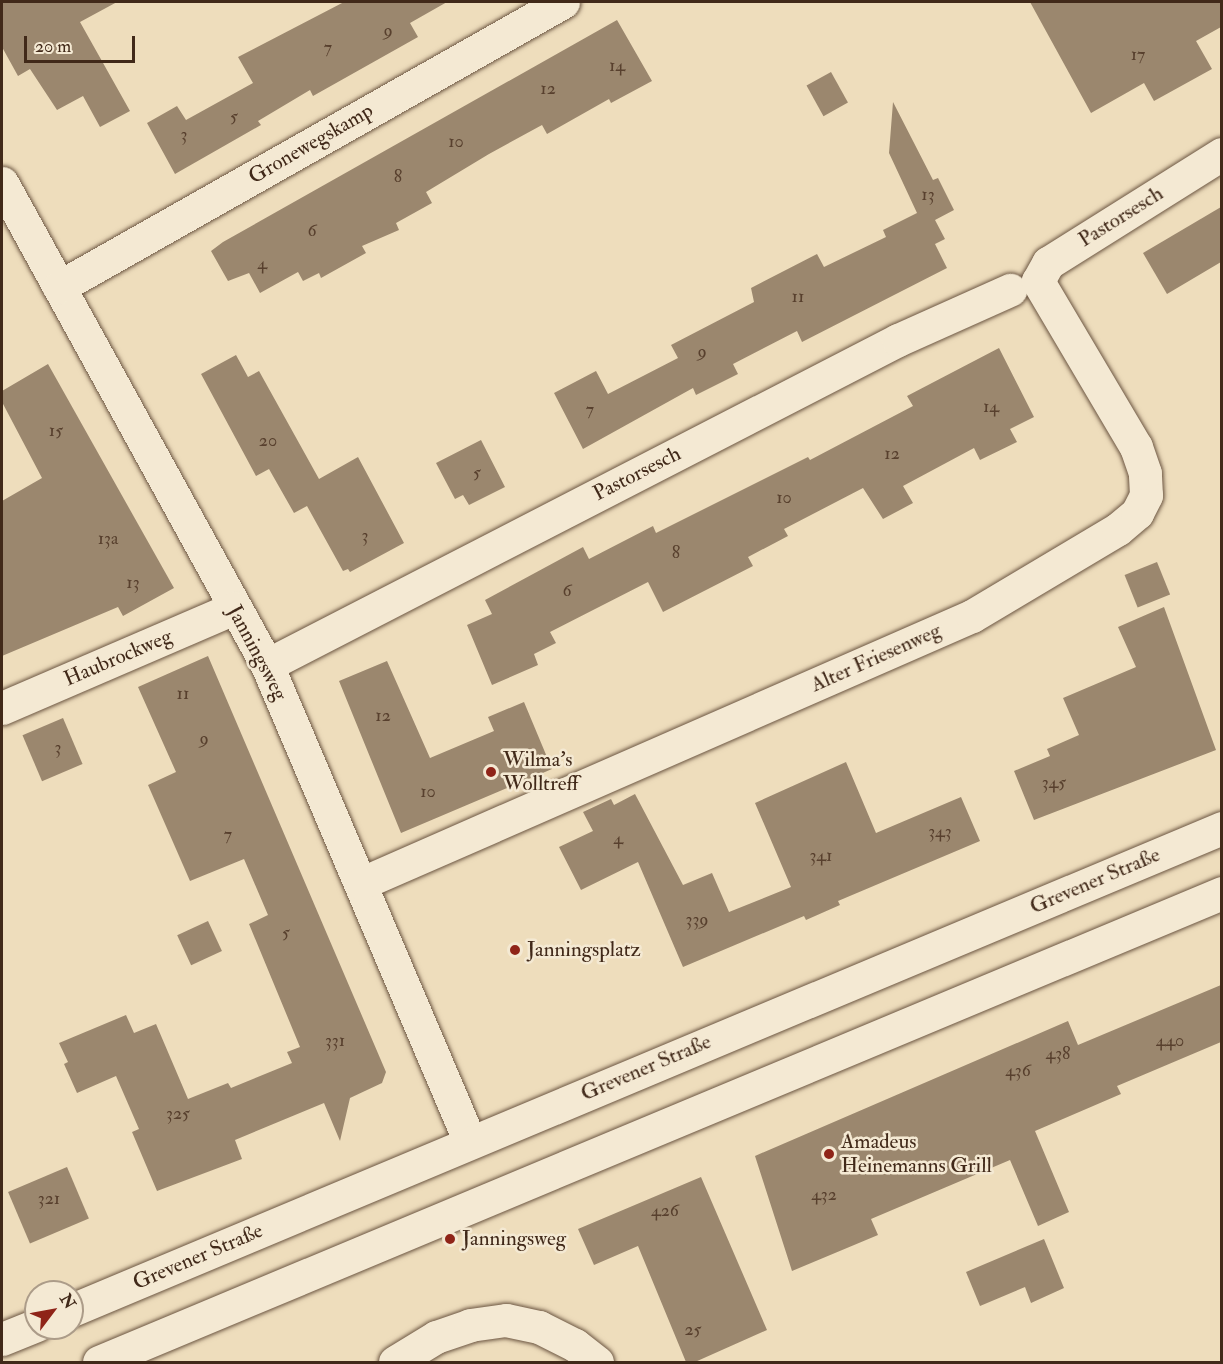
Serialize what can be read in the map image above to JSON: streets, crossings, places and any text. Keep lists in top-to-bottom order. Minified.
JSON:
{"streets":{"street":["Gronewegskamp","Pastorsesch","Janningsweg","Haubrockweg","Alter Friesenweg","Grevener Straße"]},"crossings":[["Gronewegskamp","Janningsweg"],["Pastorsesch","Janningsweg"],["Pastorsesch","Alter Friesenweg"],["Janningsweg","Haubrockweg"],["Janningsweg","Alter Friesenweg"],["Janningsweg","Grevener Straße"]],"places":["Wilma's Wolltreff","Janningsplatz","Amadeus Heinemanns Grill","Janningsweg"],"house_numbers":["9","7","17","14","12","5","3","10","8","13","6","4","11","9","14","7","15","20","12","5","10","3","13a","8","13","6","11","12","9","3","345","10","343","7","4","341","339","5","331","440","438","436","325","432","321","426","25"],"scale_bar":"20 m","north":"top right"}
